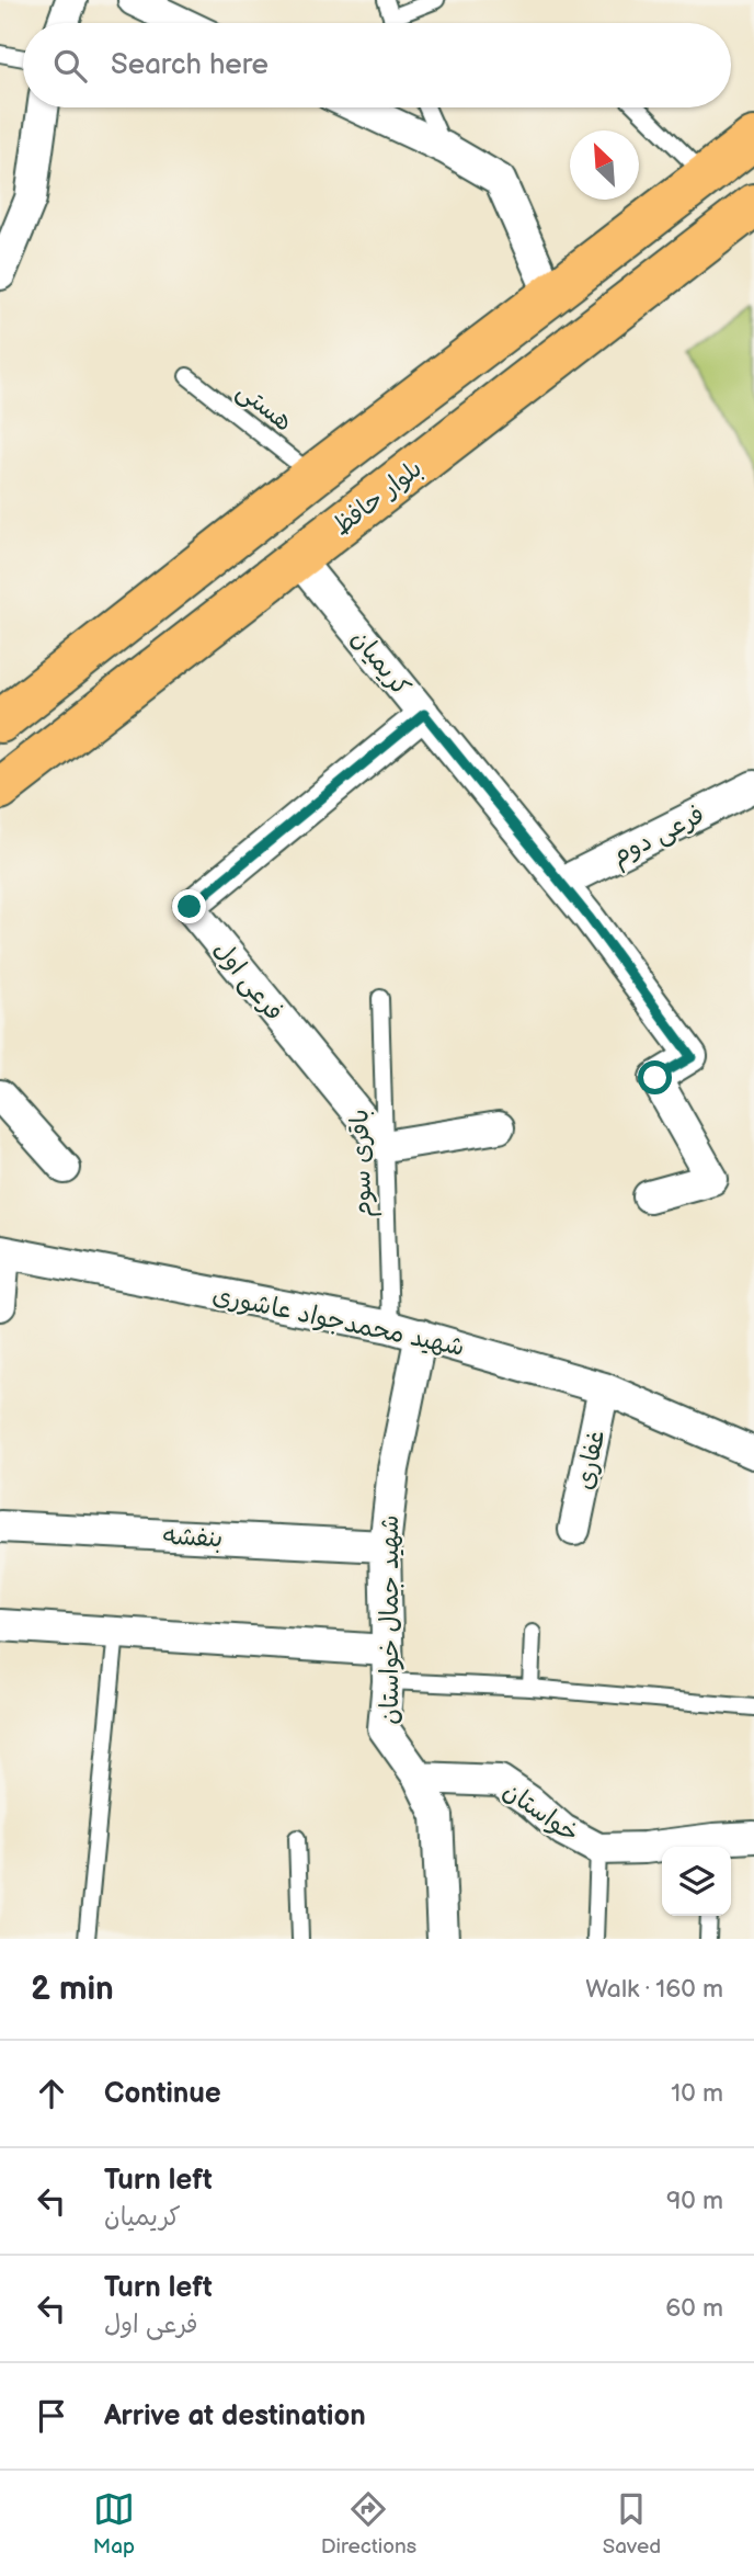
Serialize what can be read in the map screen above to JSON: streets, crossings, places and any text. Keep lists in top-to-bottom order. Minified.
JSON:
{"streets":{"main road":["بلوار حافظ"],"street":["کریمیان","فرعی دوم","فرعی اول","شهید محمدجواد عاشوری","غفاری","بنفشه","شهید جمال خواستان","خواستان"],"lane":["هستی","باقری سوم"]},"crossings":[["بلوار حافظ","کریمیان"],["کریمیان","فرعی دوم"],["کریمیان","فرعی اول"],["فرعی اول","باقری سوم"],["باقری سوم","شهید محمدجواد عاشوری"],["شهید محمدجواد عاشوری","غفاری"],["شهید محمدجواد عاشوری","شهید جمال خواستان"],["بنفشه","شهید جمال خواستان"],["شهید جمال خواستان","خواستان"]],"north":"top left","page":{"search":"Search here","heading":["2 min","Walk · 160 m"],"list":[["Continue","10 m"],["Turn left","کریمیان","90 m"],["Turn left","فرعی اول","60 m"],"Arrive at destination"],"nav":["Map","Directions","Saved"]}}
